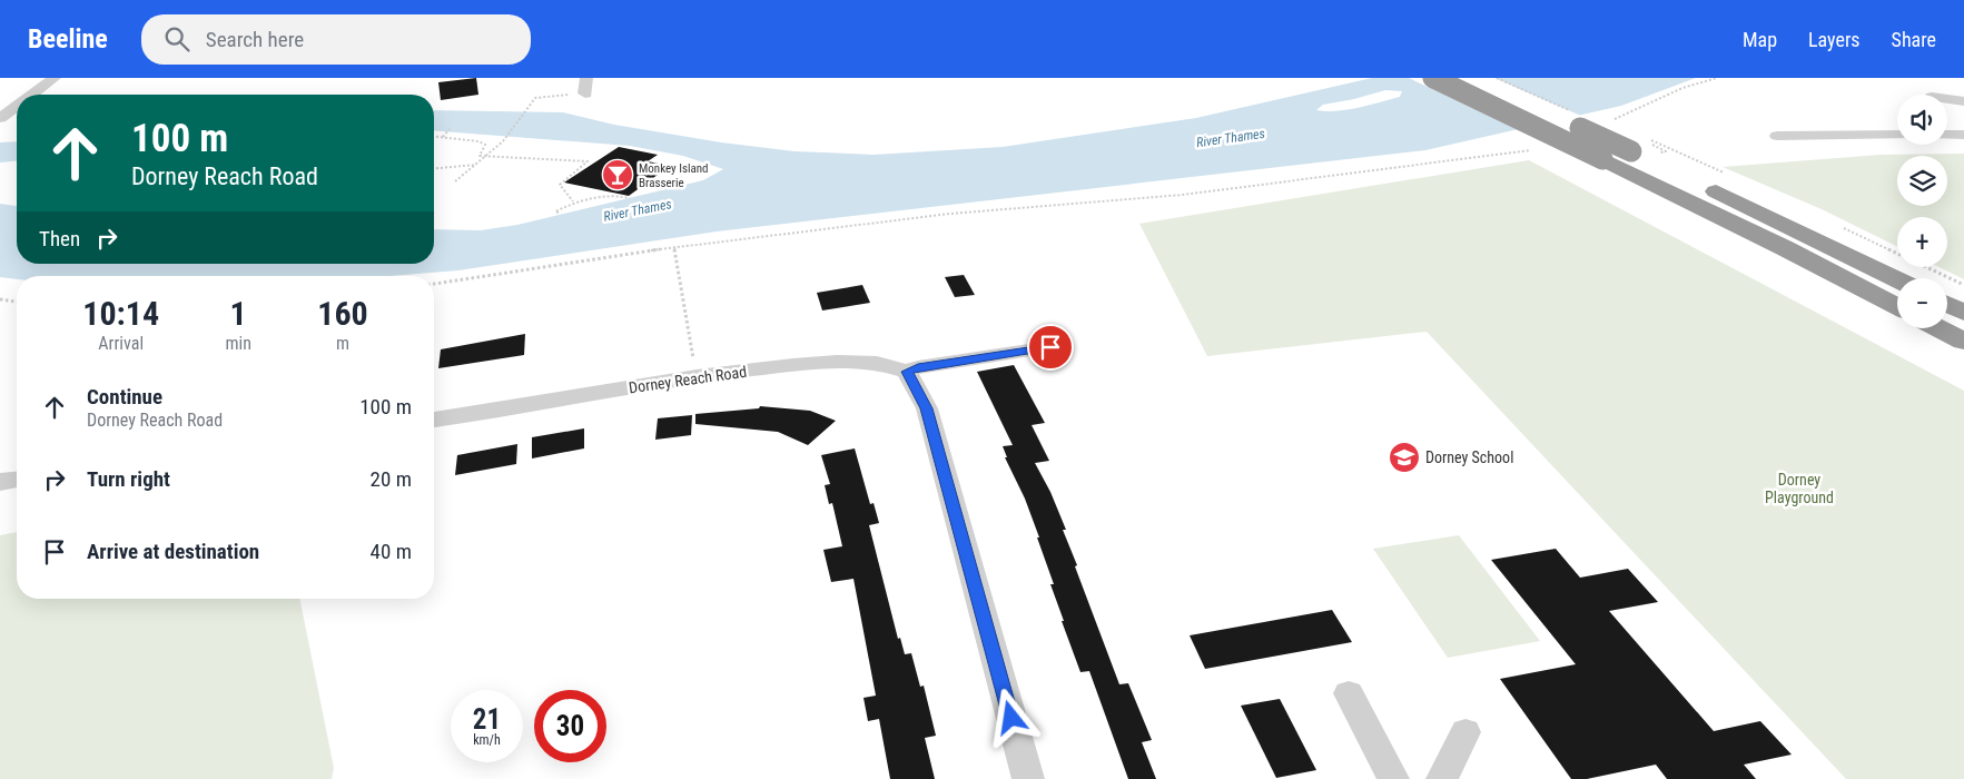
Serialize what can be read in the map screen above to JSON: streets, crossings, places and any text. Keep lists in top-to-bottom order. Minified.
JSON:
{"streets":{"street":["Dorney Reach Road"]},"water":["River Thames"],"parks":["Dorney Playground"],"places":{"bar":["Monkey Island Brasserie"],"school or university":["Dorney School"]},"page":{"header":"Beeline","search":"Search here","nav":["Map","Layers","Share"],"map_buttons":["+","−"],"turn":["100 m","Dorney Reach Road"],"then":"Then","eta":["10:14","Arrival","1","min","160","m"],"list":[{"name":"Continue","note":"Dorney Reach Road","value":"100 m"},{"name":"Turn right","value":"20 m"},{"name":"Arrive at destination","value":"40 m"}],"speed":"21 km/h","limit":"30"}}
